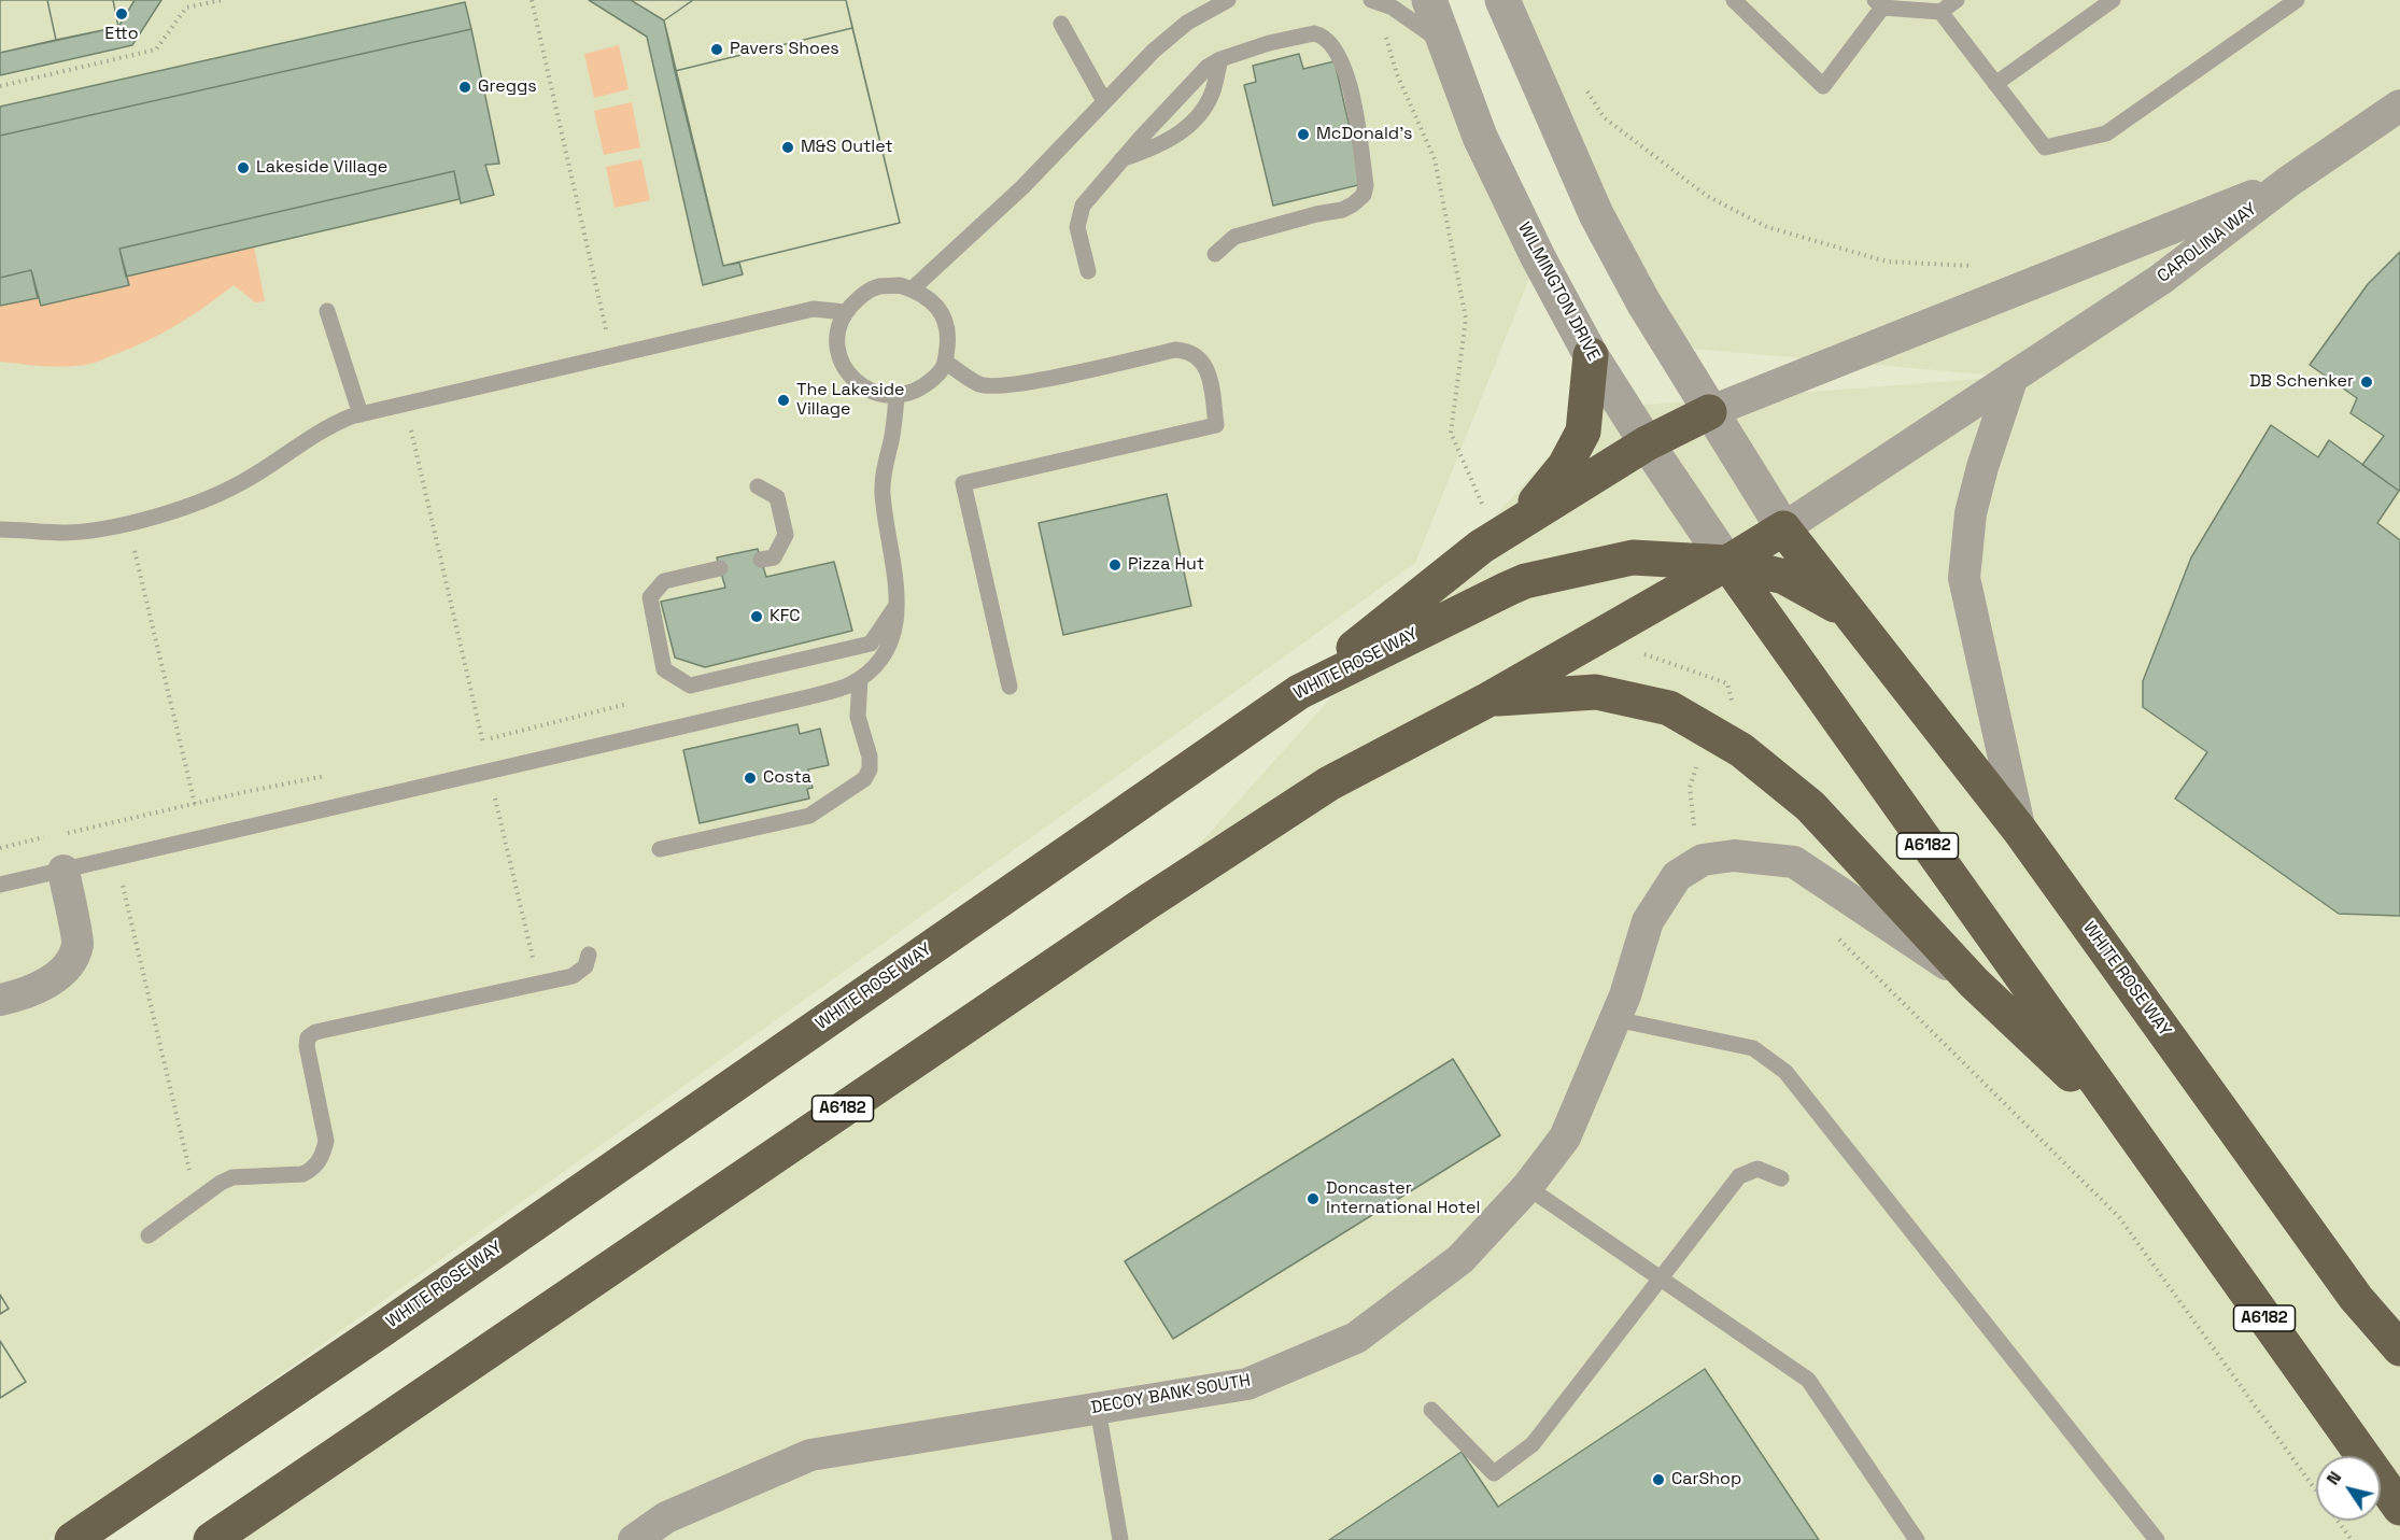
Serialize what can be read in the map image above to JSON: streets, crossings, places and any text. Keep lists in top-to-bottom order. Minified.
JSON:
{"streets":{"highway":["WHITE ROSE WAY","A6182"],"street":["CAROLINA WAY","WILMINGTON DRIVE","DECOY BANK SOUTH"]},"crossings":[["CAROLINA WAY","WHITE ROSE WAY"],["CAROLINA WAY","A6182"],["WILMINGTON DRIVE","WHITE ROSE WAY"],["WILMINGTON DRIVE","A6182"],["WHITE ROSE WAY","A6182"],["A6182","DECOY BANK SOUTH"]],"places":["Etto","Pavers Shoes","Greggs","McDonald's","M&S Outlet","Lakeside Village","DB Schenker","The Lakeside Village","Pizza Hut","KFC","Costa","Doncaster International Hotel","CarShop"],"north":"top left"}
